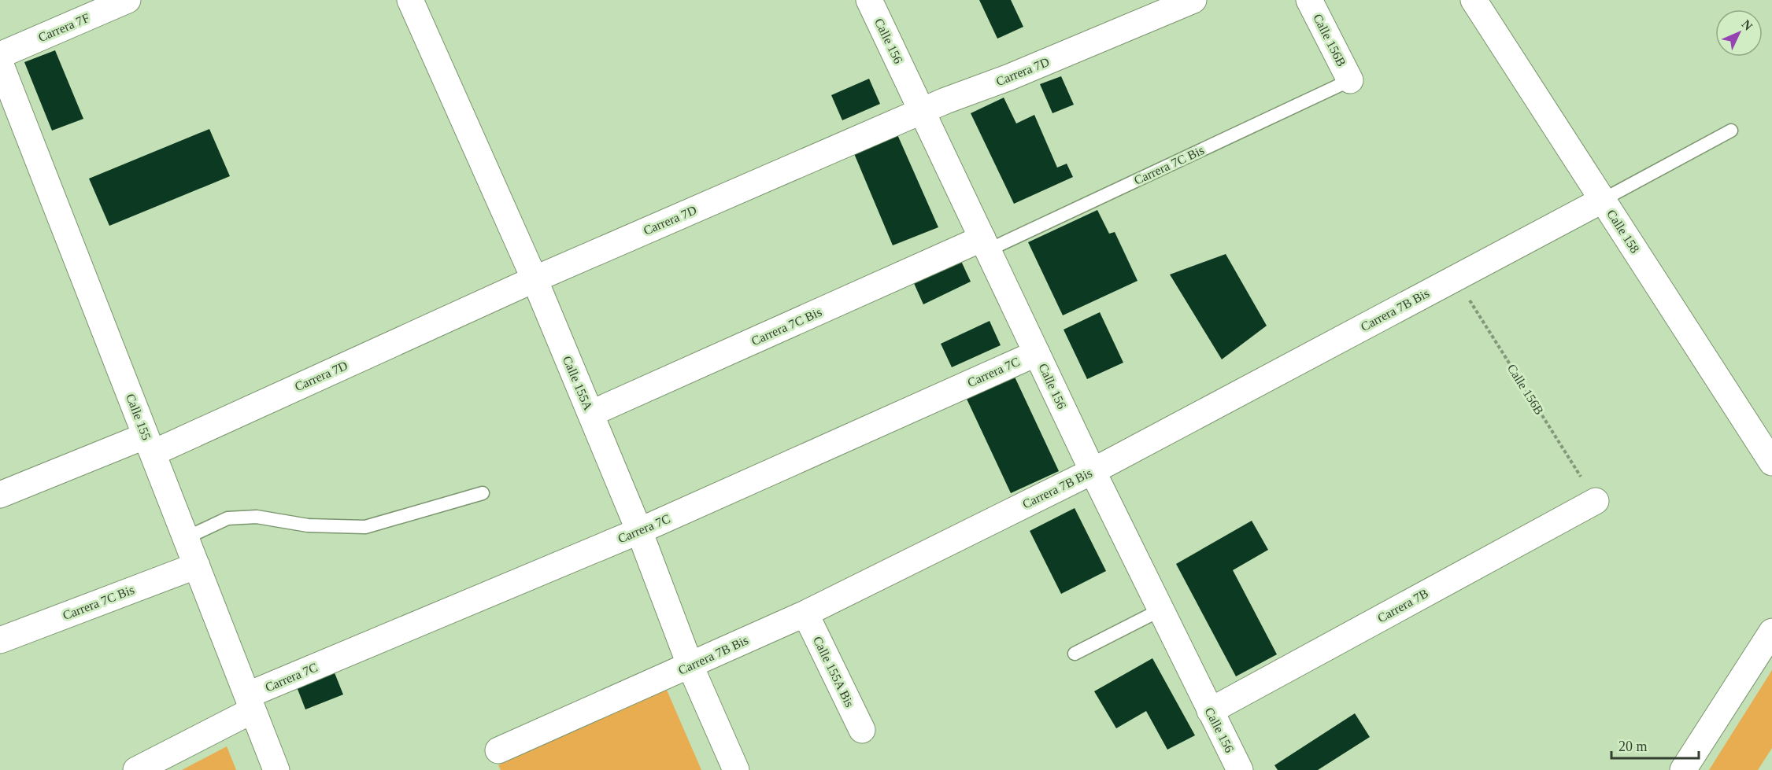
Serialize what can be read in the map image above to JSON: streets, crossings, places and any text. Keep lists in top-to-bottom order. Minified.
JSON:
{"streets":{"street":["Carrera 7F","Calle 156B","Calle 156","Carrera 7D","Carrera 7C Bis","Calle 158","Carrera 7B Bis","Carrera 7C","Calle 155A","Calle 155","Carrera 7B","Calle 155A Bis"]},"crossings":[["Calle 156B","Carrera 7C Bis"],["Calle 156B","Carrera 7B Bis"],["Calle 156B","Carrera 7B"],["Calle 156","Carrera 7D"],["Calle 156","Carrera 7C Bis"],["Calle 156","Carrera 7B Bis"],["Calle 156","Carrera 7C"],["Calle 156","Carrera 7B"],["Carrera 7D","Calle 155A"],["Carrera 7D","Calle 155"],["Carrera 7C Bis","Calle 155A"],["Carrera 7C Bis","Calle 155"],["Calle 158","Carrera 7B Bis"],["Carrera 7B Bis","Calle 155A"],["Carrera 7B Bis","Calle 155A Bis"],["Carrera 7C","Calle 155A"],["Carrera 7C","Calle 155"]],"scale_bar":"20 m","north":"top right"}
